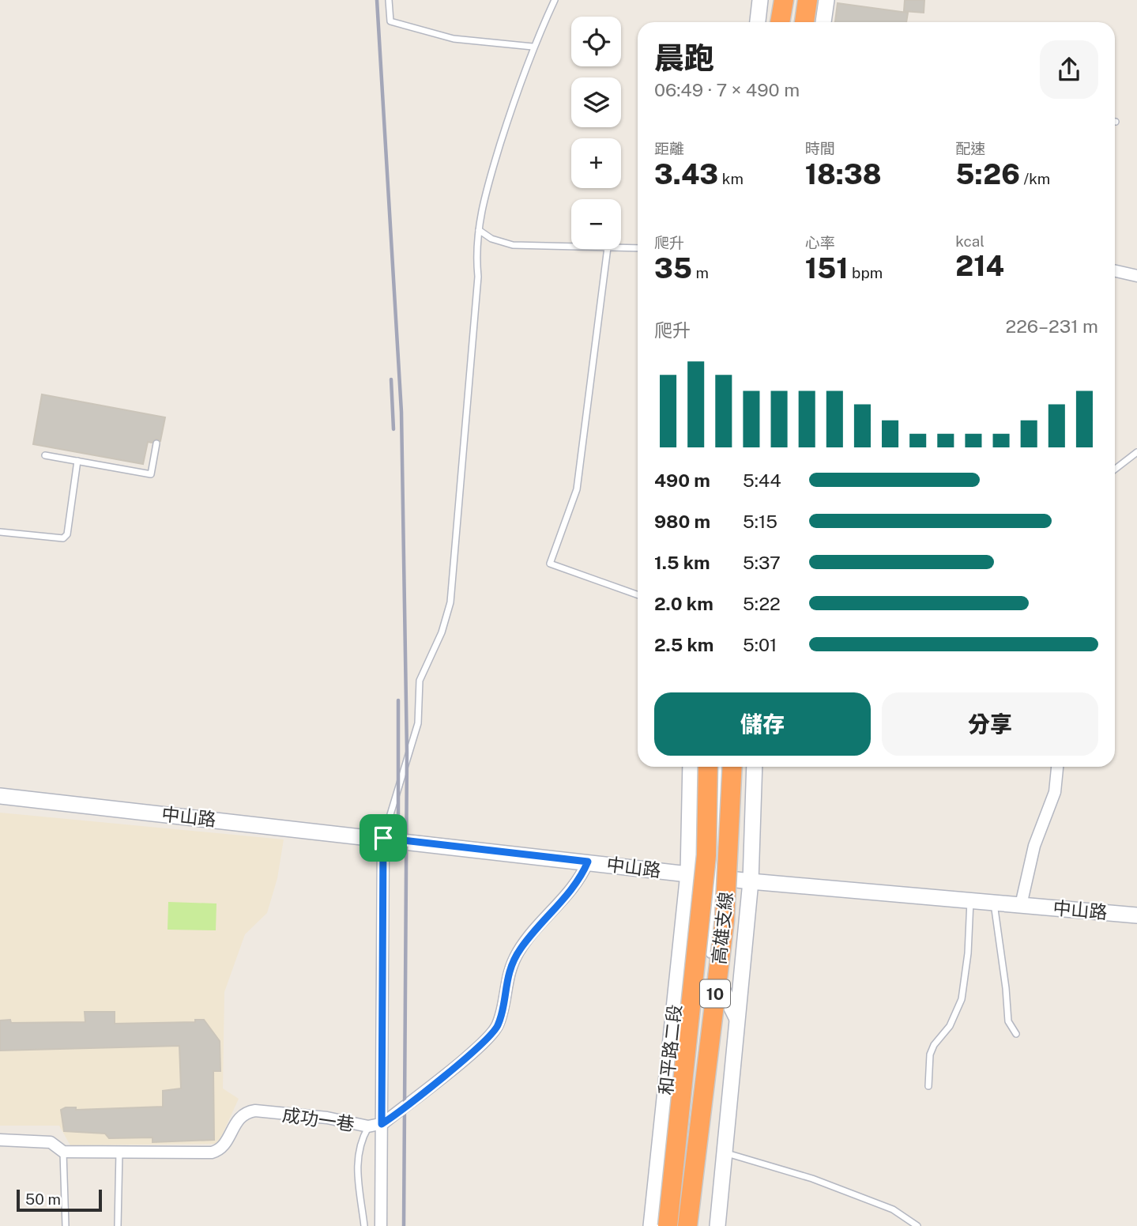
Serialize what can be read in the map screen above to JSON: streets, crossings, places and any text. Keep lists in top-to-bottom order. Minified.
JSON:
{"streets":{"highway":["高雄支線","10"],"street":["中山路","和平路二段","成功一巷"]},"crossings":[["中山路","和平路二段"],["中山路","成功一巷"]],"scale_bar":"50 m","page":{"map_buttons":["+","−"],"heading":["晨跑","06:49 · 7 × 490 m"],"stats":[["距離","3.43 km"],["時間","18:38"],["配速","5:26 /km"],["爬升","35 m"],["心率","151 bpm"],["kcal","214"]],"chart":["爬升","226–231 m"],"list":[{"name":"490 m","note":"5:44"},{"name":"980 m","note":"5:15"},{"name":"1.5 km","note":"5:37"},{"name":"2.0 km","note":"5:22"},{"name":"2.5 km","note":"5:01"}],"buttons":["儲存","分享"],"scale":"50 m"}}
